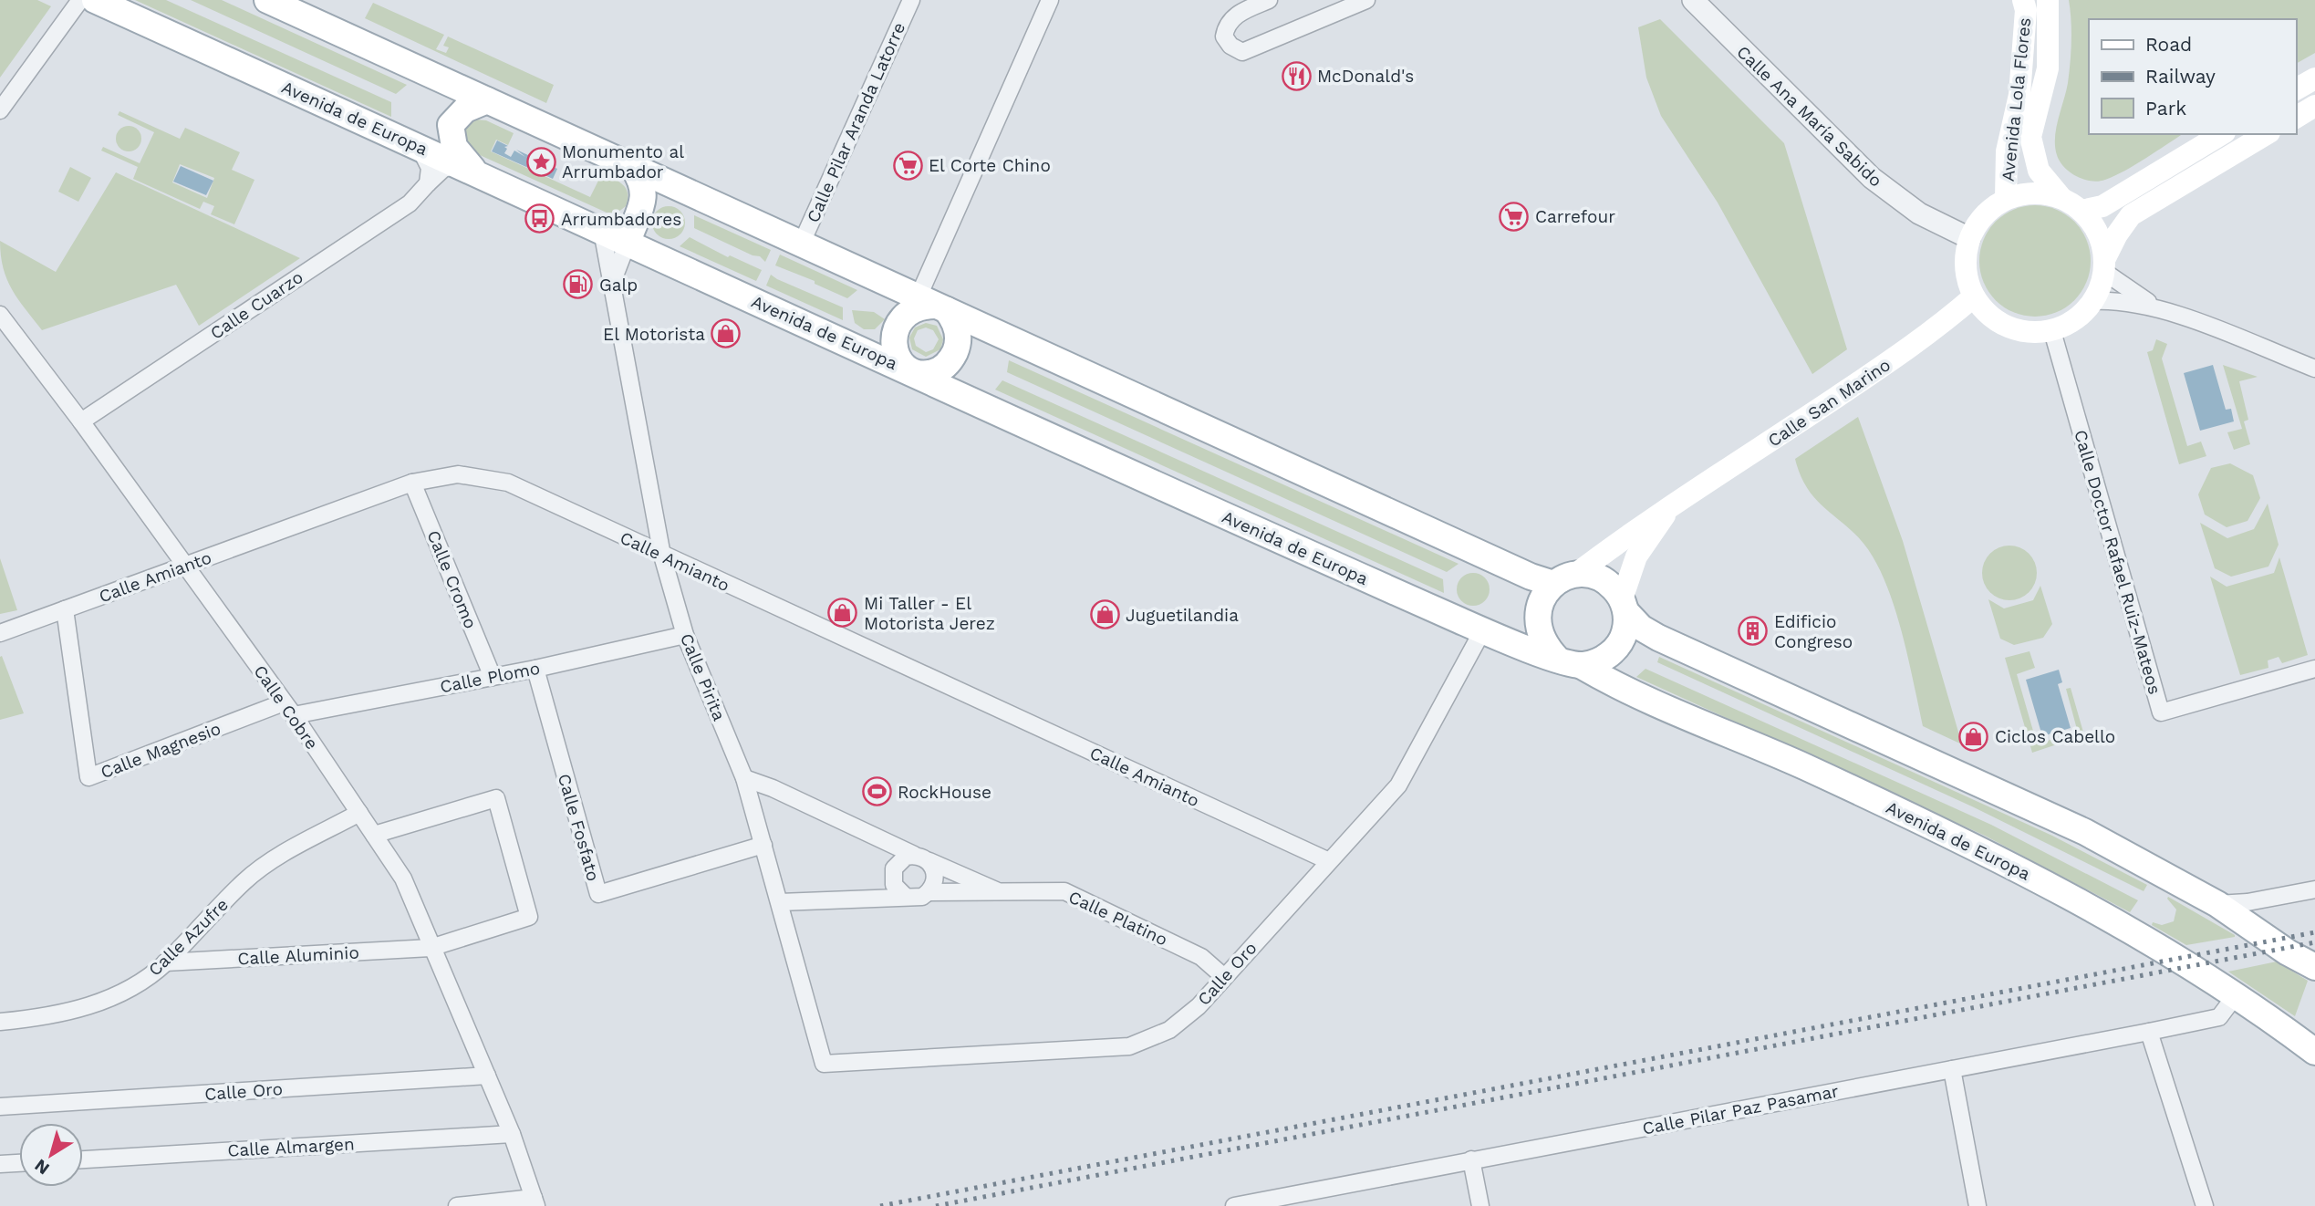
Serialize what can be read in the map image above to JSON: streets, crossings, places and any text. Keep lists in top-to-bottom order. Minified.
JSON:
{"streets":{"main road":["Avenida Lola Flores","Avenida de Europa","Calle San Marino"],"street":["Calle Ana María Sabido","Calle Pilar Aranda Latorre","Calle Cuarzo","Calle Amianto","Calle Doctor Rafael Ruiz-Mateos","Calle Cromo","Calle Plomo","Calle Pirita","Calle Cobre","Calle Magnesio","Calle Fosfato","Calle Platino","Calle Azufre","Calle Aluminio","Calle Oro","Calle Pilar Paz Pasamar","Calle Almargen"]},"crossings":[["Avenida Lola Flores","Calle Ana María Sabido"],["Avenida Lola Flores","Calle San Marino"],["Avenida Lola Flores","Calle Doctor Rafael Ruiz-Mateos"],["Calle Ana María Sabido","Calle San Marino"],["Calle Ana María Sabido","Calle Doctor Rafael Ruiz-Mateos"],["Avenida de Europa","Calle Cuarzo"],["Avenida de Europa","Calle San Marino"],["Avenida de Europa","Calle Pirita"],["Avenida de Europa","Calle Oro"],["Avenida de Europa","Calle Pilar Paz Pasamar"],["Calle Cuarzo","Calle Cobre"],["Calle San Marino","Calle Doctor Rafael Ruiz-Mateos"],["Calle Amianto","Calle Cromo"],["Calle Amianto","Calle Pirita"],["Calle Amianto","Calle Cobre"],["Calle Amianto","Calle Magnesio"],["Calle Amianto","Calle Oro"],["Calle Cromo","Calle Plomo"],["Calle Plomo","Calle Pirita"],["Calle Plomo","Calle Cobre"],["Calle Plomo","Calle Magnesio"],["Calle Plomo","Calle Fosfato"],["Calle Pirita","Calle Fosfato"],["Calle Pirita","Calle Oro"],["Calle Cobre","Calle Magnesio"],["Calle Cobre","Calle Azufre"],["Calle Cobre","Calle Aluminio"],["Calle Cobre","Calle Oro"],["Calle Cobre","Calle Almargen"],["Calle Platino","Calle Oro"],["Calle Azufre","Calle Aluminio"]],"places":{"restaurant":["McDonald's"],"place":["Monumento al Arrumbador"],"supermarket":["El Corte Chino","Carrefour"],"bus stop":["Arrumbadores"],"fuel station":["Galp"],"shop":["El Motorista","Mi Taller - El Motorista Jerez","Juguetilandia","Ciclos Cabello"],"building":["Edificio Congreso"],"sports":["RockHouse"]},"legend":["Road","Railway","Park"],"north":"bottom left"}
